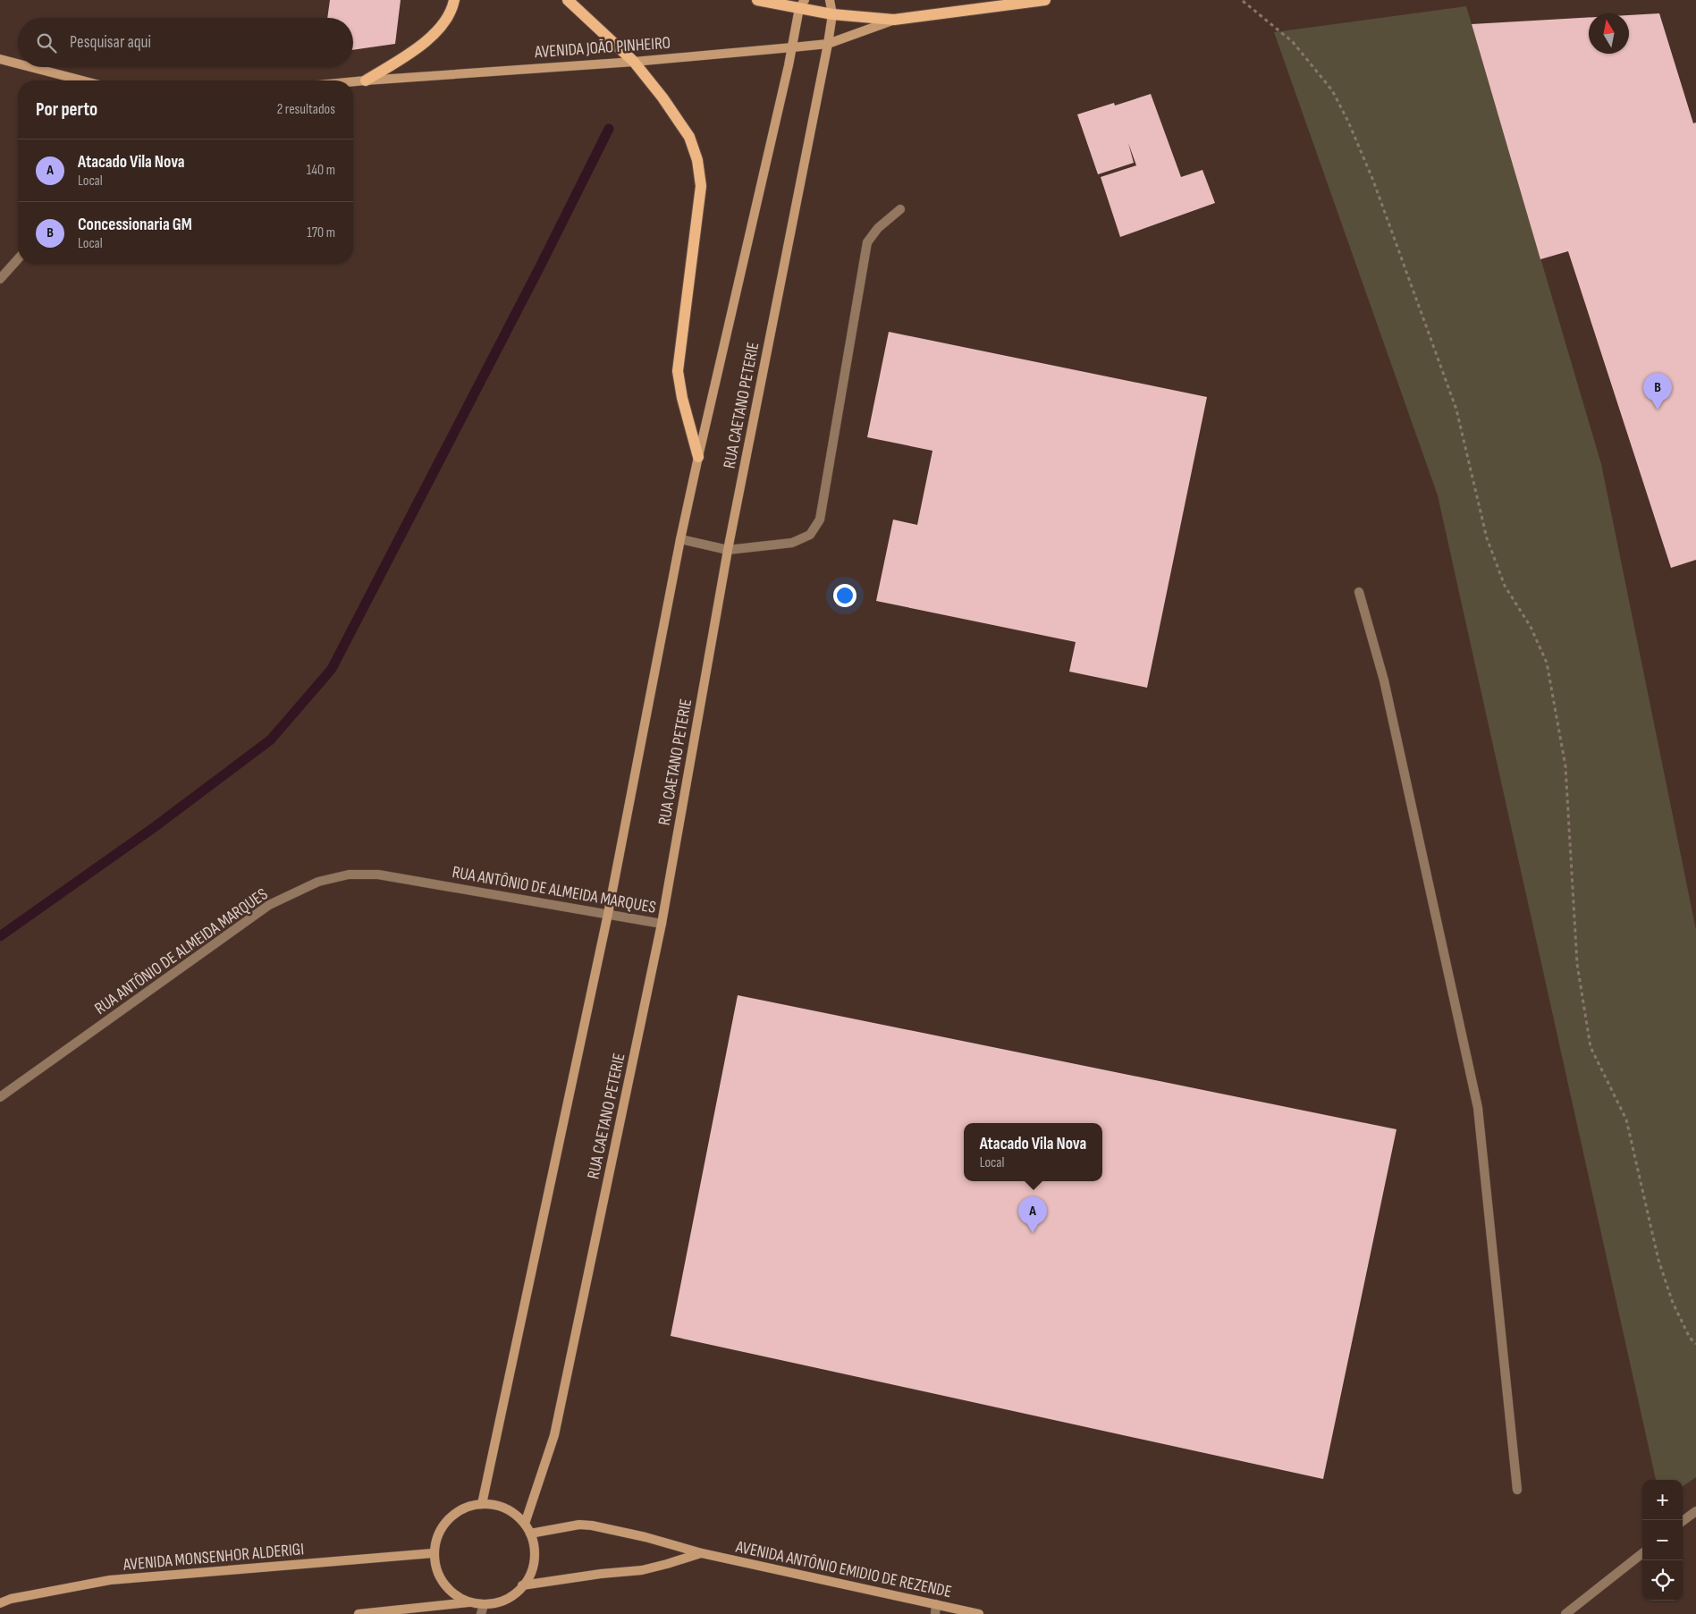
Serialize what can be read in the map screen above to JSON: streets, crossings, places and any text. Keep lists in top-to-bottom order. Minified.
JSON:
{"streets":{"main road":["AVENIDA JOÃO PINHEIRO"],"street":["RUA CAETANO PETERIE","RUA ANTÔNIO DE ALMEIDA MARQUES","AVENIDA MONSENHOR ALDERIGI","AVENIDA ANTÔNIO EMIDIO DE REZENDE"]},"crossings":[["AVENIDA JOÃO PINHEIRO","RUA CAETANO PETERIE"],["RUA CAETANO PETERIE","RUA ANTÔNIO DE ALMEIDA MARQUES"],["RUA CAETANO PETERIE","AVENIDA MONSENHOR ALDERIGI"],["RUA CAETANO PETERIE","AVENIDA ANTÔNIO EMIDIO DE REZENDE"],["AVENIDA MONSENHOR ALDERIGI","AVENIDA ANTÔNIO EMIDIO DE REZENDE"]],"north":"top","page":{"search":"Pesquisar aqui","heading":["Por perto","2 resultados"],"list":[{"mark":"A","name":"Atacado Vila Nova","note":"Local","value":"140 m"},{"mark":"B","name":"Concessionaria GM","note":"Local","value":"170 m"}],"pins":["B","A"],"popup":["Atacado Vila Nova","Local"],"map_buttons":["+","−"]}}
